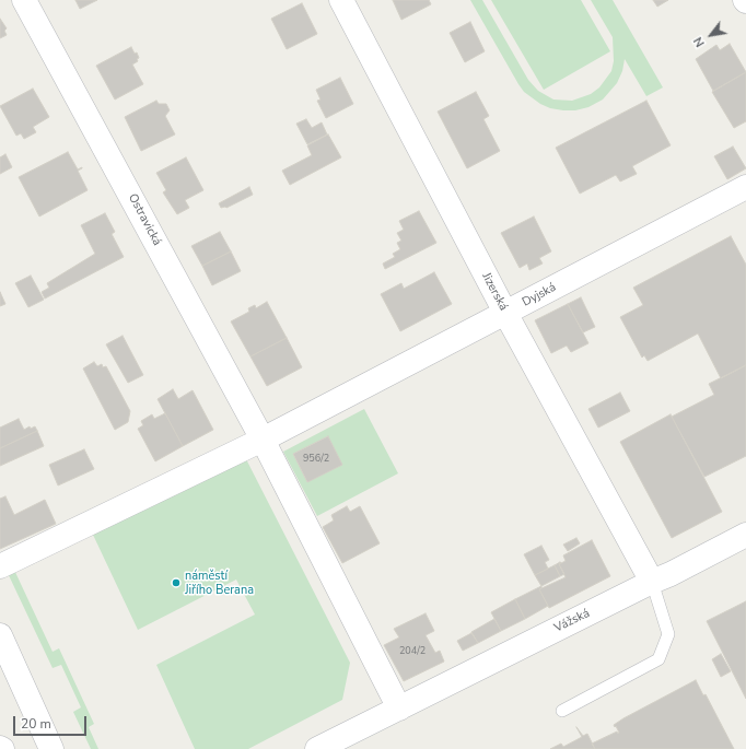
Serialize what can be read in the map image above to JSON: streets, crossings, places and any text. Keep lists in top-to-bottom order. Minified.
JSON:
{"streets":{"street":["Ostravická","Jizerská","Dyjská","Vážská"]},"crossings":[["Ostravická","Dyjská"],["Jizerská","Dyjská"],["Jizerská","Vážská"]],"places":["náměstí Jiřího Berana"],"house_numbers":["956/2","204/2"],"scale_bar":"20 m","north":"bottom left"}
